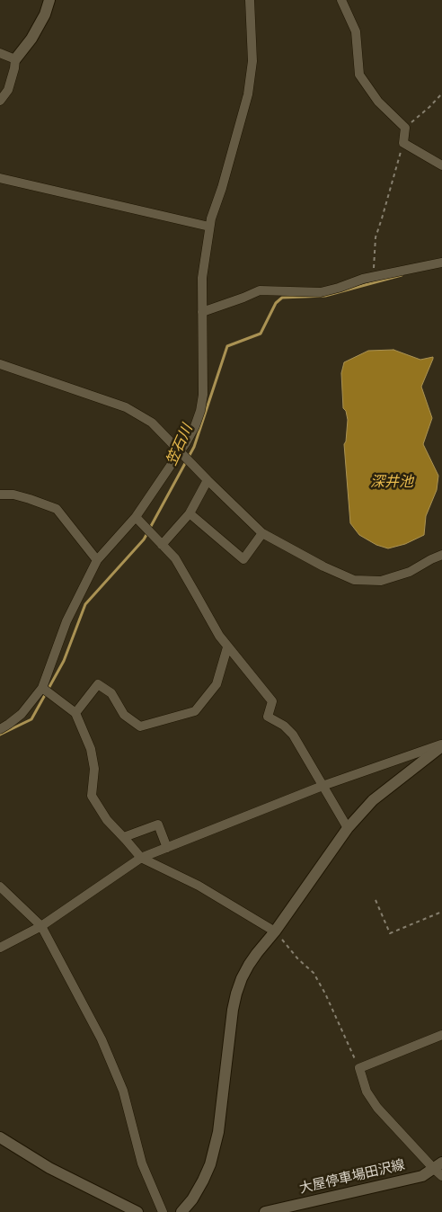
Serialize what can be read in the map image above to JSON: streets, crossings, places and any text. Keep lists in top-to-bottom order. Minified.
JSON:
{"streets":{"street":["大屋停車場田沢線"]},"water":["笠石川","深井池"]}
